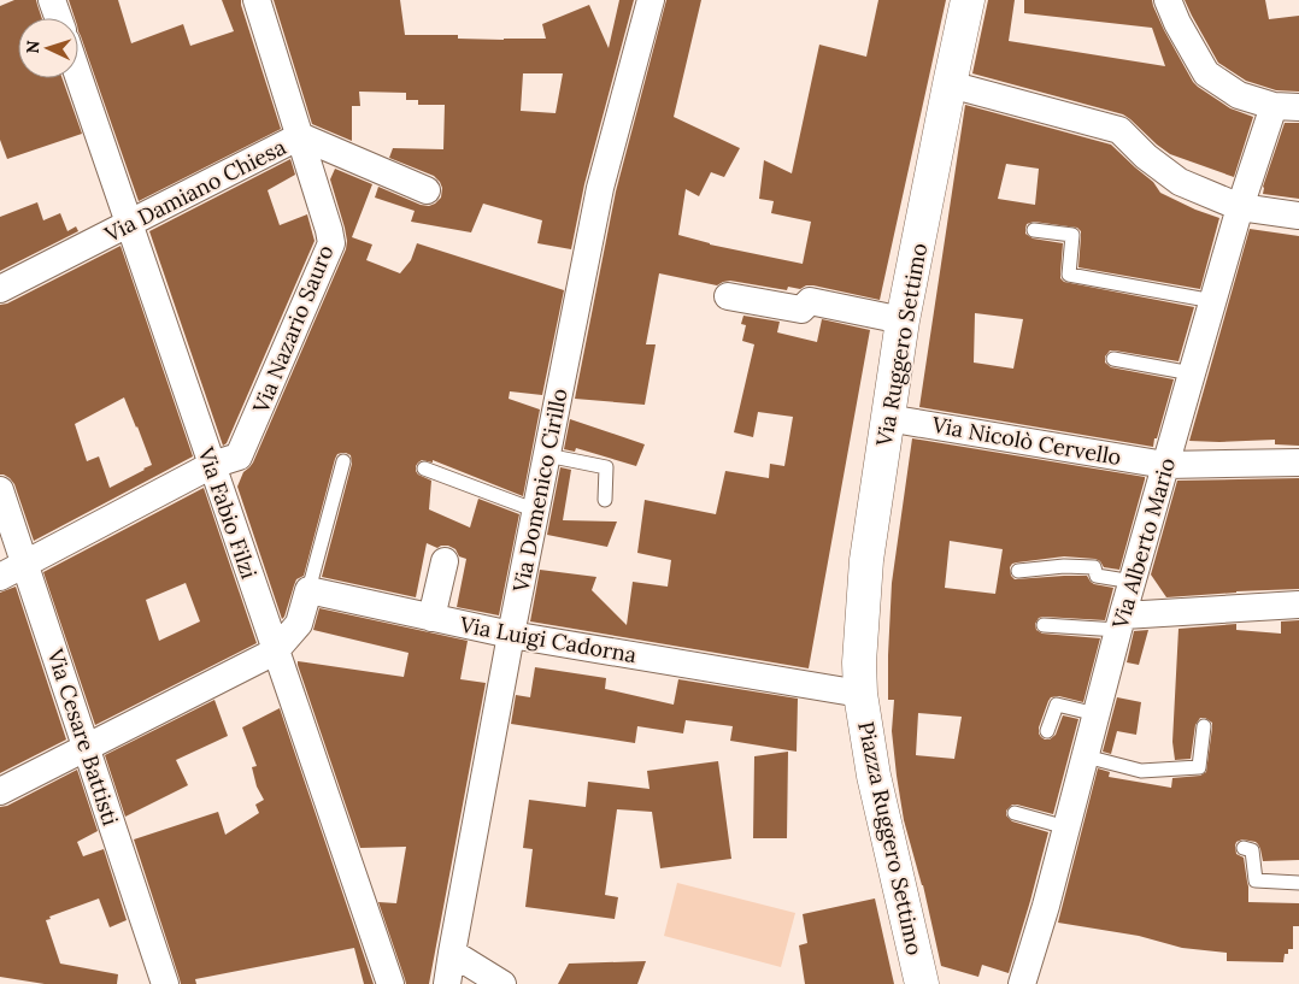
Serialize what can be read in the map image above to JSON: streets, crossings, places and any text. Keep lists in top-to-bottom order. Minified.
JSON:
{"streets":{"street":["Via Damiano Chiesa","Via Nazario Sauro","Via Ruggero Settimo","Via Nicolò Cervello","Via Domenico Cirillo","Via Fabio Filzi","Via Alberto Mario","Via Luigi Cadorna","Via Cesare Battisti","Piazza Ruggero Settimo"]},"crossings":[["Via Damiano Chiesa","Via Nazario Sauro"],["Via Damiano Chiesa","Via Fabio Filzi"],["Via Nazario Sauro","Via Fabio Filzi"],["Via Nazario Sauro","Via Cesare Battisti"],["Via Ruggero Settimo","Via Nicolò Cervello"],["Via Ruggero Settimo","Via Luigi Cadorna"],["Via Ruggero Settimo","Piazza Ruggero Settimo"],["Via Nicolò Cervello","Via Alberto Mario"],["Via Domenico Cirillo","Via Luigi Cadorna"],["Via Luigi Cadorna","Piazza Ruggero Settimo"]],"north":"left"}
